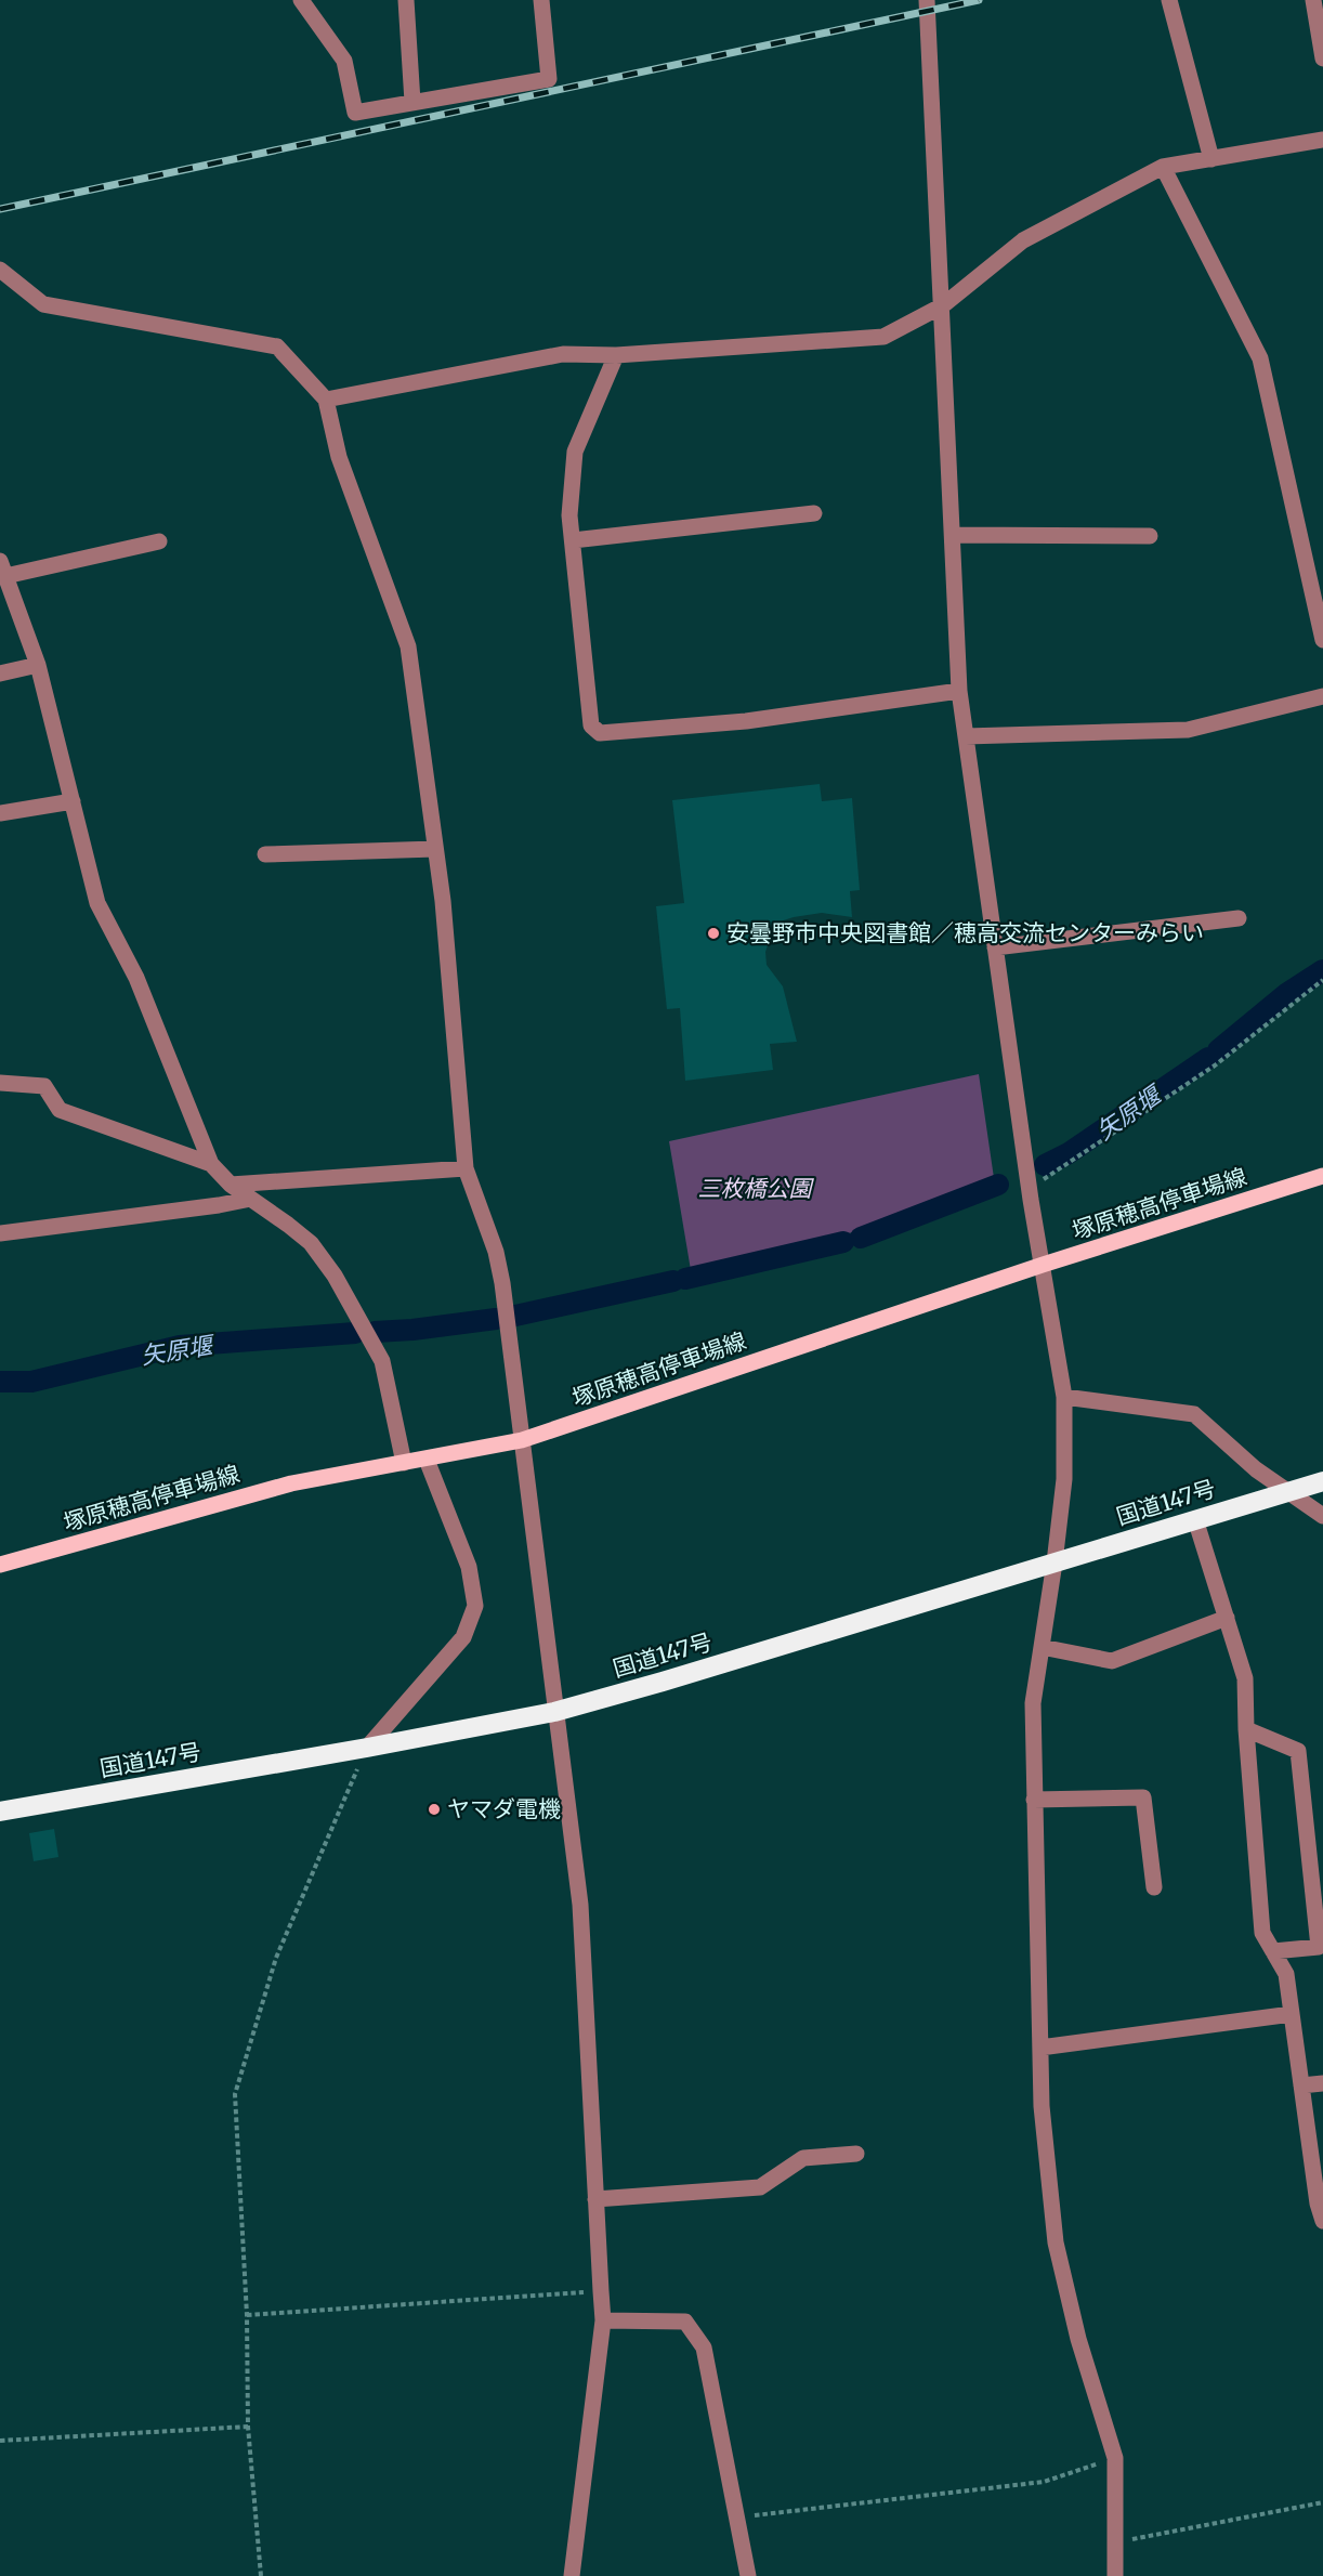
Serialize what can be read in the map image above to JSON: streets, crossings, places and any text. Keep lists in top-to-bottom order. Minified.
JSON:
{"streets":{"highway":["国道147号"],"main road":["塚原穂高停車場線"]},"water":["矢原堰"],"parks":["三枚橋公園"],"places":["安曇野市中央図書館／穂高交流センターみらい","ヤマダ電機"]}
